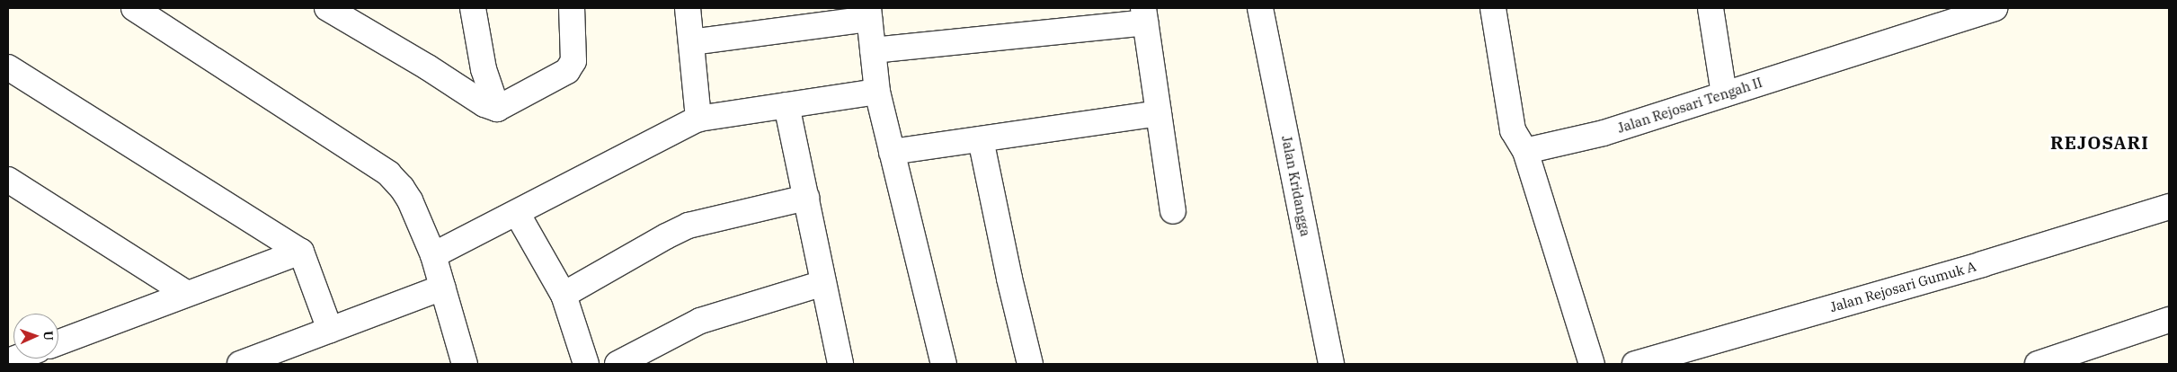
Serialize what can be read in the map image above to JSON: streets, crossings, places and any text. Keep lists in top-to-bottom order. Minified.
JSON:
{"streets":{"street":["Jalan Rejosari Tengah II","Jalan Kridangga","Jalan Rejosari Gumuk A"]},"districts":["REJOSARI"],"north":"right"}
